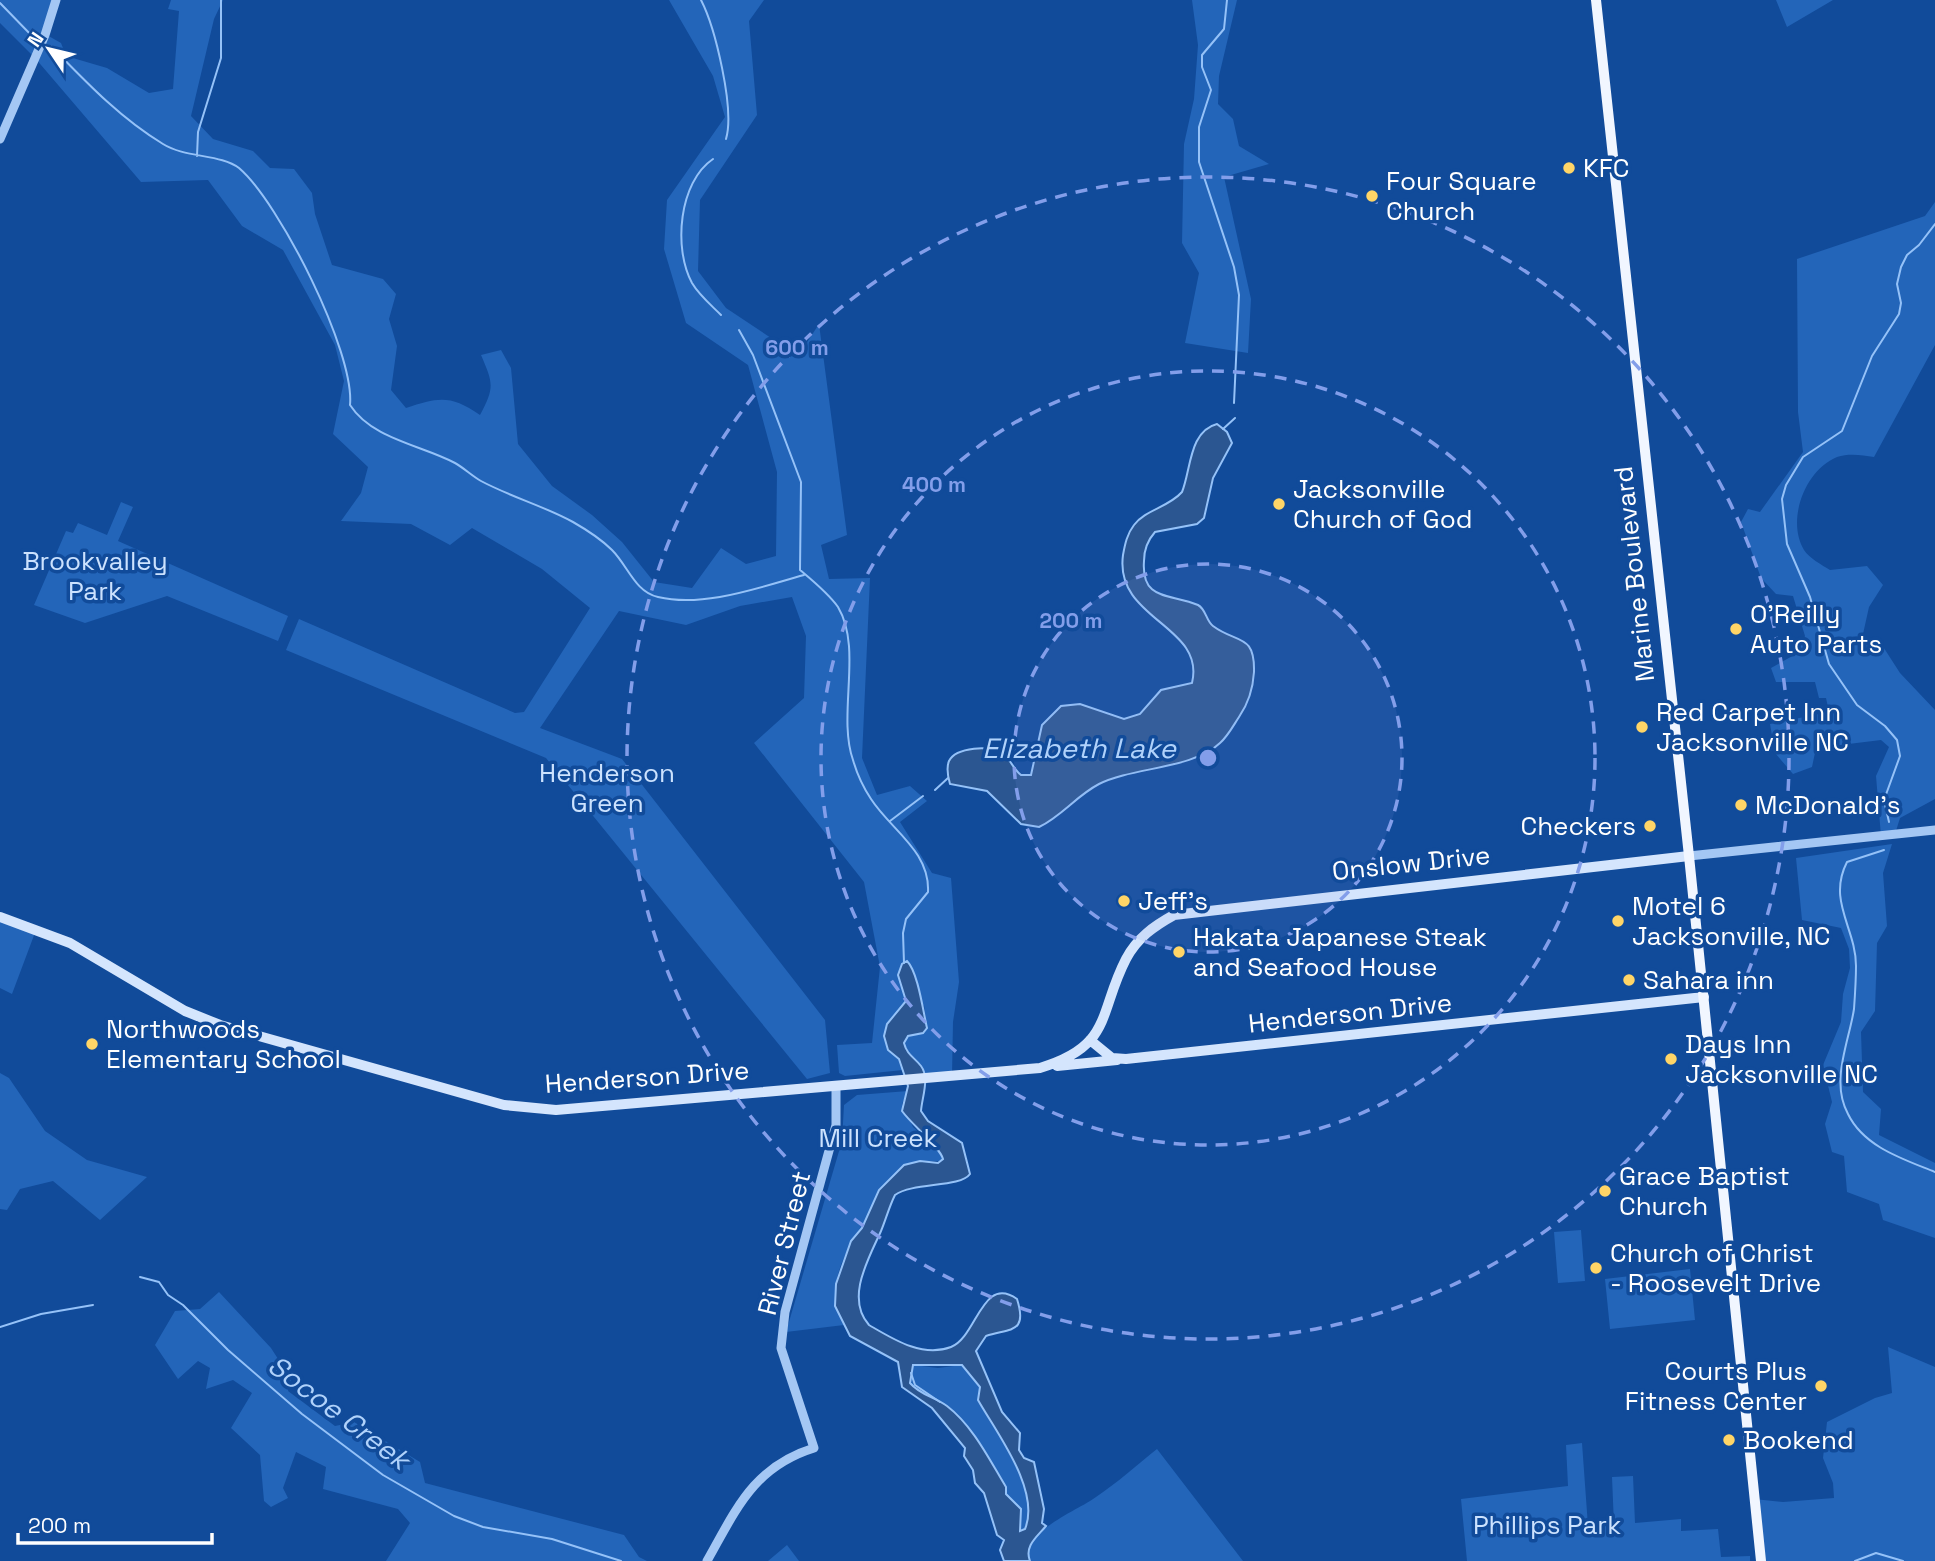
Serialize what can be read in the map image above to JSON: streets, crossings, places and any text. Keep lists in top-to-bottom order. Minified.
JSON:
{"streets":{"main road":["Marine Boulevard","Onslow Drive","Henderson Drive"],"street":["River Street"]},"crossings":[["Marine Boulevard","Onslow Drive"],["Marine Boulevard","Henderson Drive"],["Onslow Drive","Henderson Drive"],["Henderson Drive","River Street"]],"water":["Elizabeth Lake","Socoe Creek"],"parks":["Brookvalley Park","Henderson Green","Mill Creek","Phillips Park"],"places":["KFC","Four Square Church","Jacksonville Church of God","O'Reilly Auto Parts","Red Carpet Inn Jacksonville NC","McDonald's","Checkers","Jeff's","Motel 6 Jacksonville, NC","Hakata Japanese Steak and Seafood House","Sahara inn","Northwoods Elementary School","Days Inn Jacksonville NC","Grace Baptist Church","Church of Christ - Roosevelt Drive","Courts Plus Fitness Center","Bookend"],"scale_bar":"200 m","north":"top left","rings":["600 m","400 m","200 m"]}
